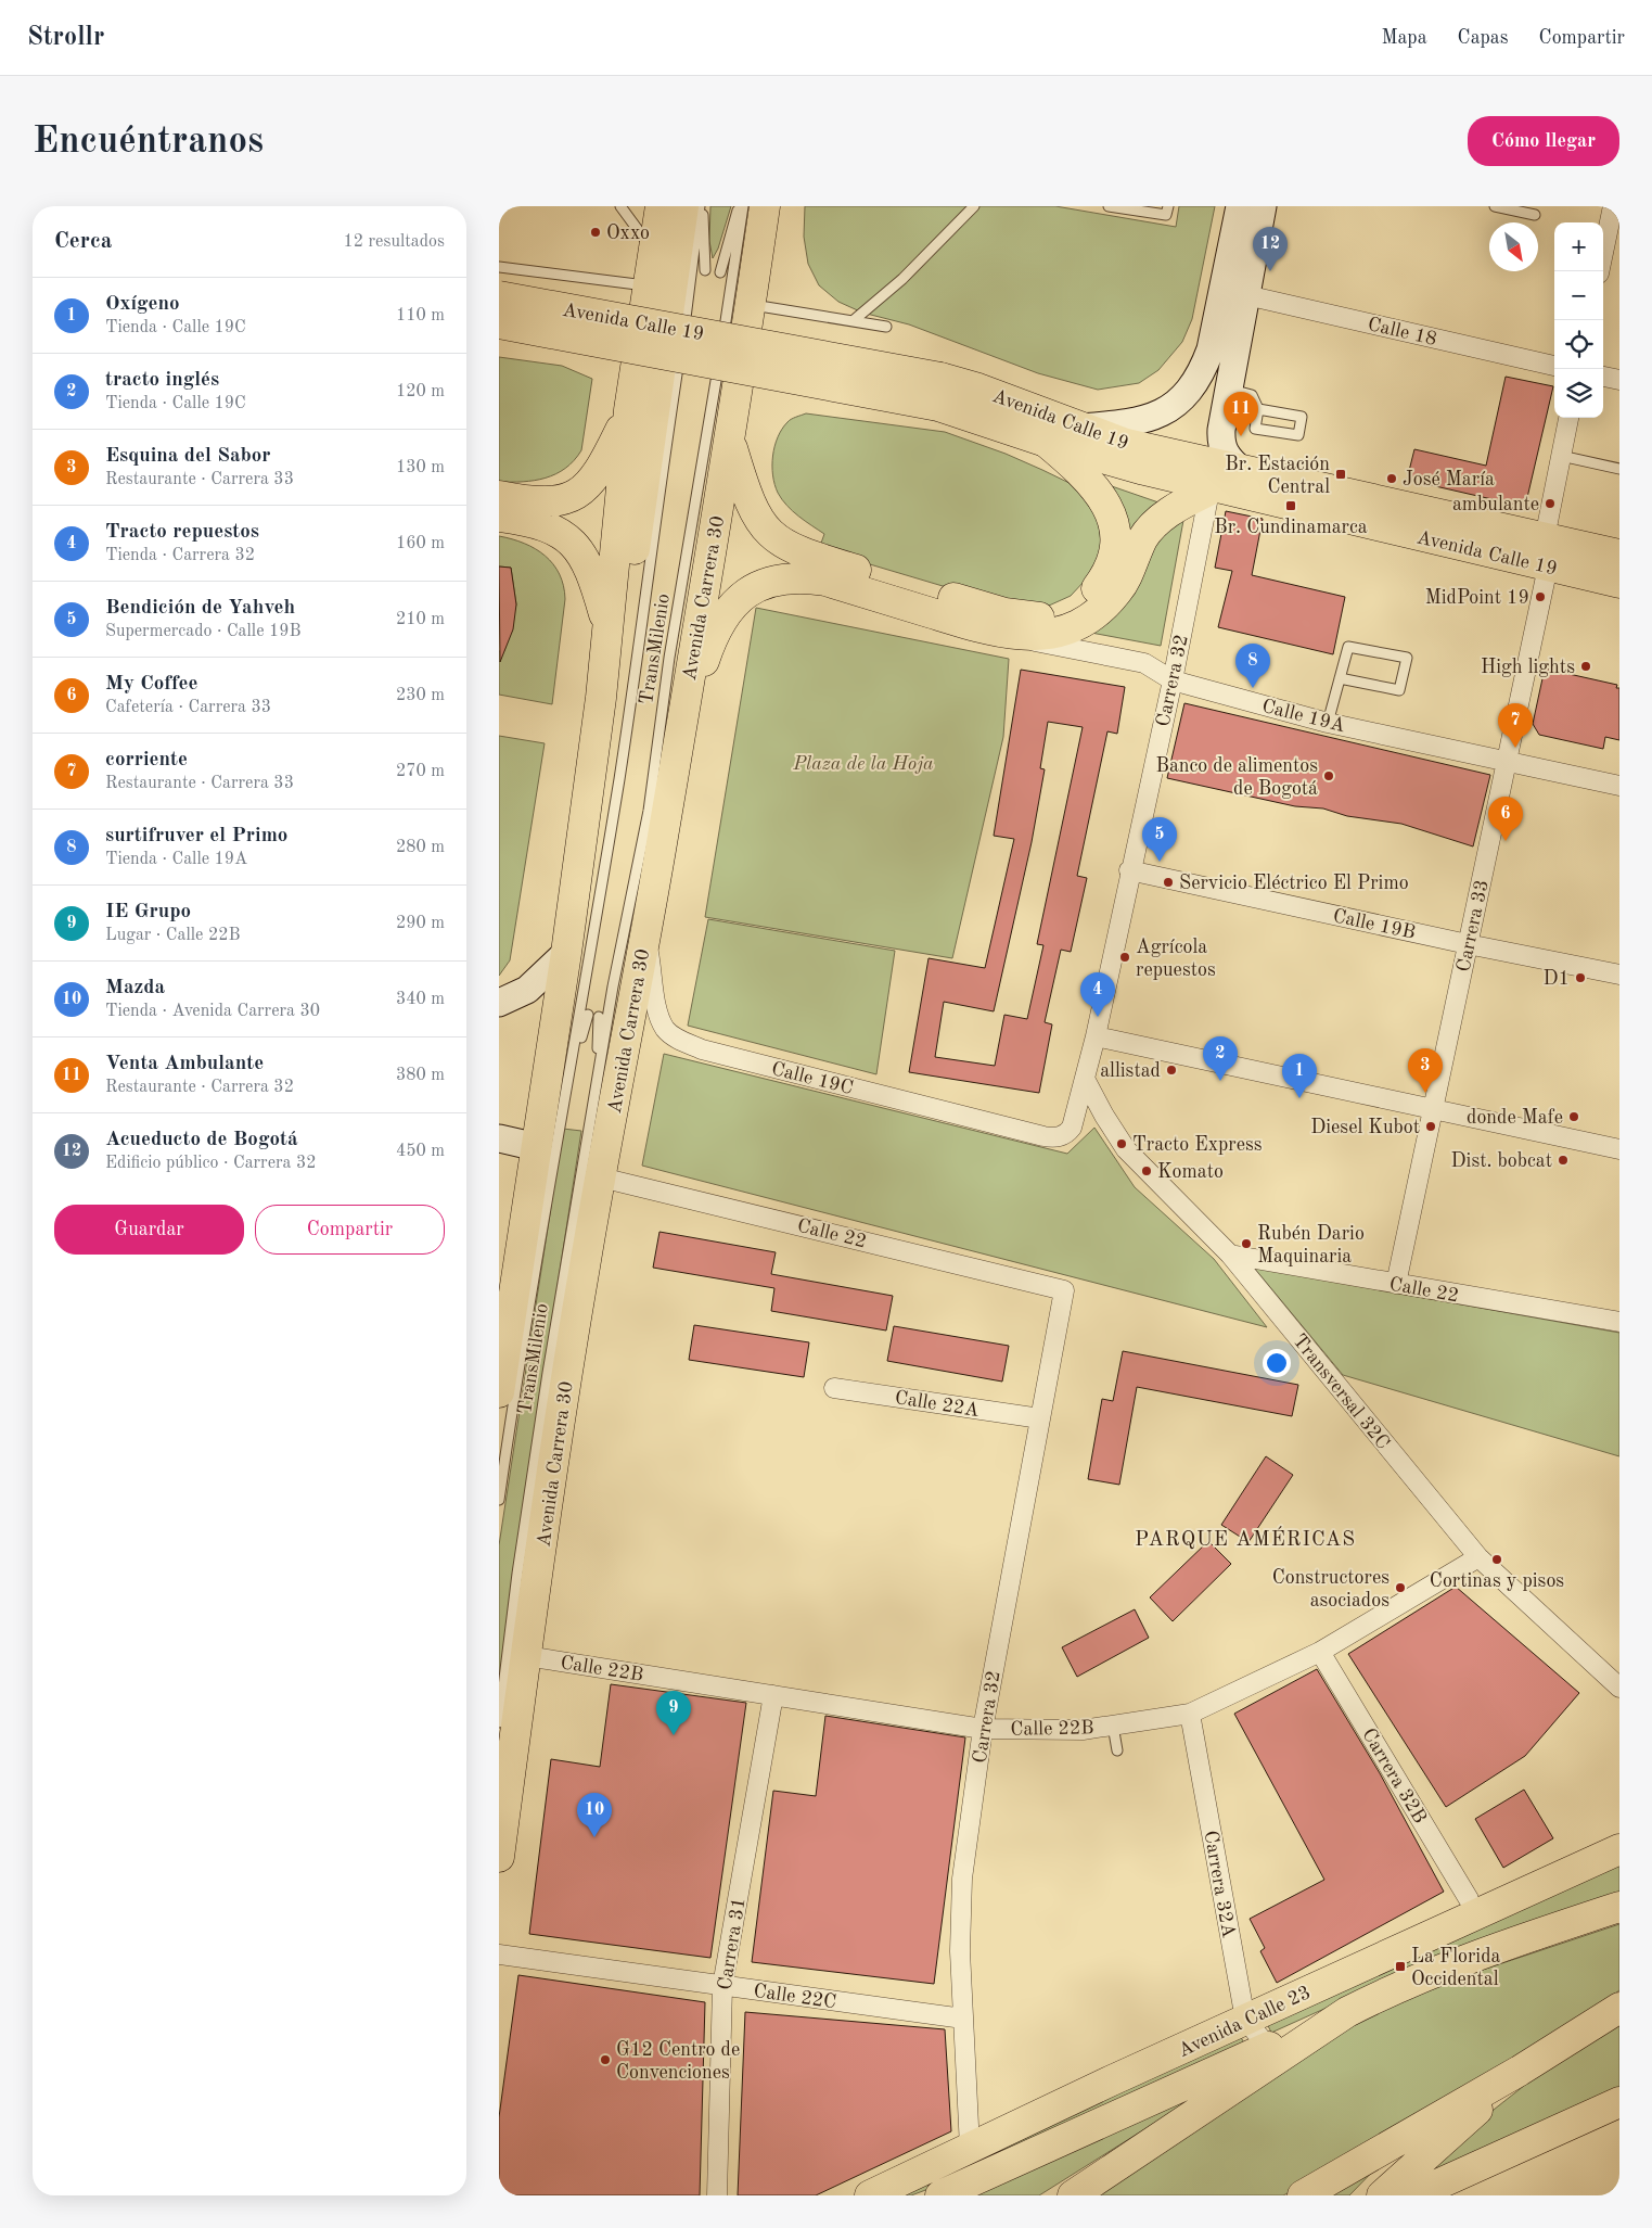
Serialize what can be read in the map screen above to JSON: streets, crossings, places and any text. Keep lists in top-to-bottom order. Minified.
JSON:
{"streets":{"main road":["Avenida Calle 19","Avenida Carrera 30","Avenida Calle 23"],"street":["Calle 18","Carrera 32","Calle 19A","Calle 19B","Carrera 33","Calle 19C","Calle 22","Transversal 32C","Calle 22A","Calle 22B","Carrera 32B","Carrera 32A","Carrera 31","Calle 22C"],"lane":["TransMilenio"]},"crossings":[["Avenida Calle 19","Carrera 32"],["Avenida Calle 19","Carrera 33"],["Avenida Carrera 30","Calle 19C"],["Avenida Carrera 30","Calle 22"],["Avenida Carrera 30","Calle 22B"],["Carrera 32","Calle 19A"],["Carrera 32","Calle 19B"],["Carrera 32","Calle 19C"],["Carrera 32","Calle 22"],["Carrera 32","Transversal 32C"],["Carrera 32","Calle 22A"],["Carrera 32","Calle 22B"],["Carrera 32","Calle 22C"],["Carrera 32","Avenida Calle 23"],["Calle 19A","Carrera 33"],["Calle 19B","Carrera 33"],["Carrera 33","Calle 22"],["Calle 22","Transversal 32C"],["Transversal 32C","Calle 22B"],["Calle 22B","Carrera 32B"],["Calle 22B","Carrera 32A"],["Calle 22B","Carrera 31"],["Carrera 32A","Avenida Calle 23"],["Carrera 31","Calle 22C"]],"districts":["PARQUE AMÉRICAS"],"parks":["Plaza de la Hoja"],"places":{"other":["Oxxo","José María","ambulante","MidPoint 19","High lights","Banco de alimentos de Bogotá","Servicio Eléctrico El Primo","Agrícola repuestos","D1","allistad","donde Mafe","Diesel Kubot","Tracto Express","Dist. bobcat","Komato","Rubén Dario Maquinaria","Cortinas y pisos","Constructores asociados","G12 Centro de Convenciones"],"transit":["Br. Estación Central","Br. Cundinamarca","La Florida Occidental"]},"north":"bottom right","page":{"header":"Strollr","nav":["Mapa","Capas","Compartir"],"buttons":["Cómo llegar",["Guardar","Compartir"]],"title":"Encuéntranos","heading":["Cerca","12 resultados"],"map_buttons":["+","−"],"pins":["12","11","8","7","6","5","4","2","3","1","9","10"],"list":[{"mark":"1","name":"Oxígeno","note":"Tienda · Calle 19C","value":"110 m"},{"mark":"2","name":"tracto inglés","note":"Tienda · Calle 19C","value":"120 m"},{"mark":"3","name":"Esquina del Sabor","note":"Restaurante · Carrera 33","value":"130 m"},{"mark":"4","name":"Tracto repuestos","note":"Tienda · Carrera 32","value":"160 m"},{"mark":"5","name":"Bendición de Yahveh","note":"Supermercado · Calle 19B","value":"210 m"},{"mark":"6","name":"My Coffee","note":"Cafetería · Carrera 33","value":"230 m"},{"mark":"7","name":"corriente","note":"Restaurante · Carrera 33","value":"270 m"},{"mark":"8","name":"surtifruver el Primo","note":"Tienda · Calle 19A","value":"280 m"},{"mark":"9","name":"IE Grupo","note":"Lugar · Calle 22B","value":"290 m"},{"mark":"10","name":"Mazda","note":"Tienda · Avenida Carrera 30","value":"340 m"},{"mark":"11","name":"Venta Ambulante","note":"Restaurante · Carrera 32","value":"380 m"},{"mark":"12","name":"Acueducto de Bogotá","note":"Edificio público · Carrera 32","value":"450 m"}]}}
